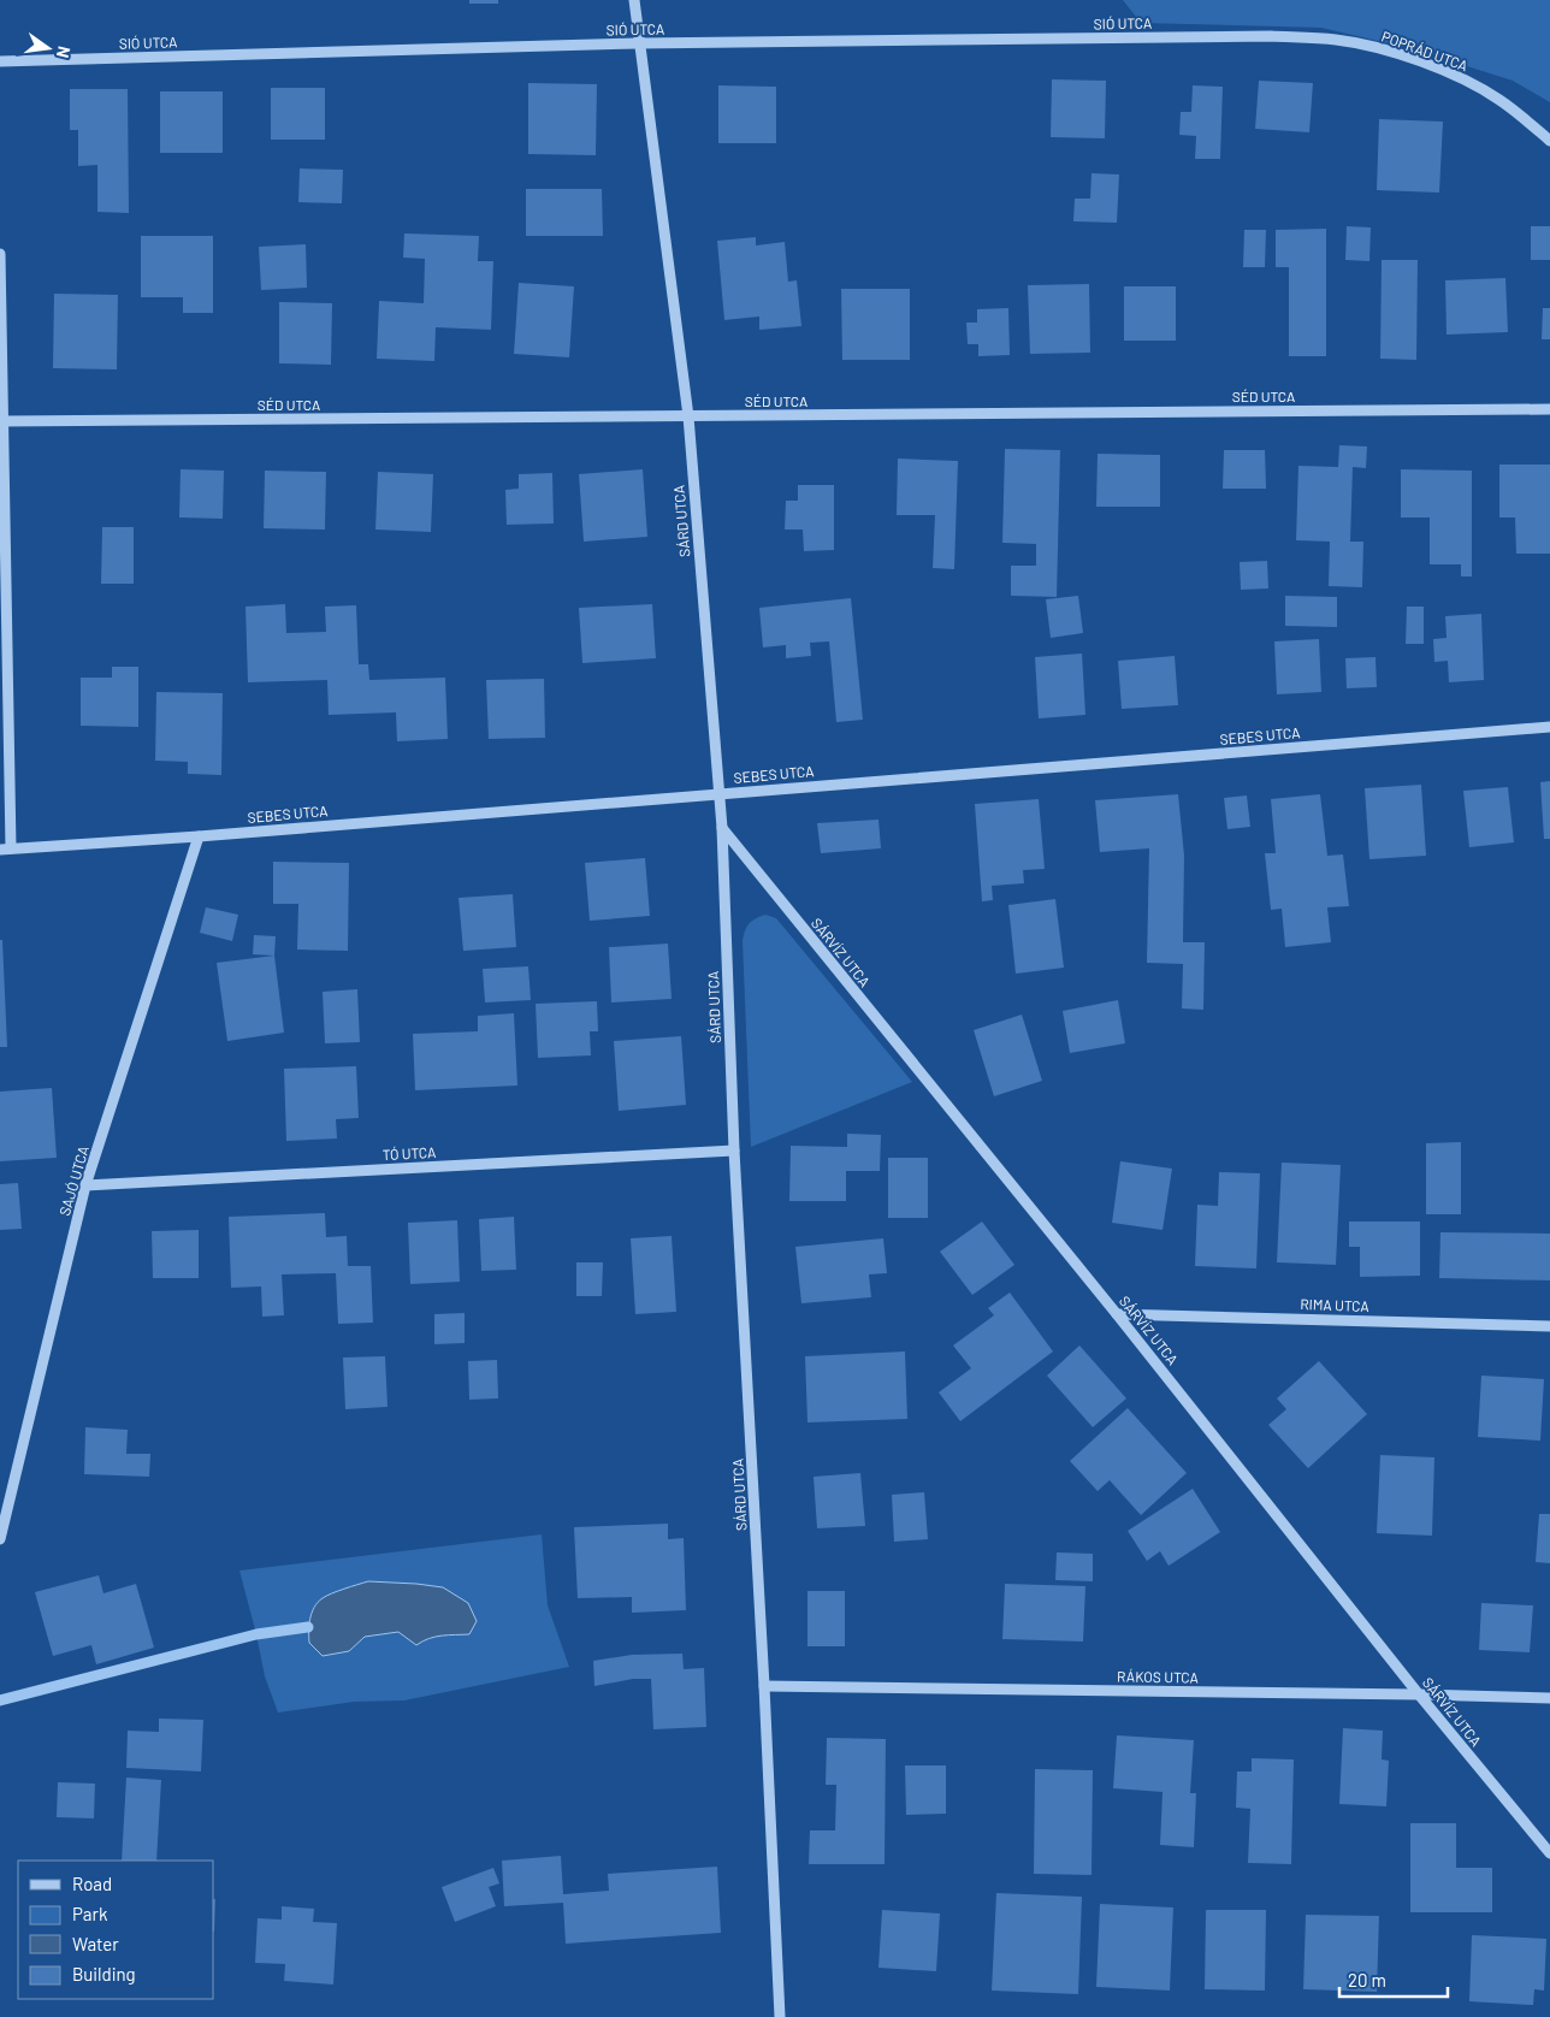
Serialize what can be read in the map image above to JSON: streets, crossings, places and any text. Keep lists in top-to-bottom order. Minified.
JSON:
{"streets":{"street":["SIÓ UTCA","POPRÁD UTCA","SÉD UTCA","SÁRD UTCA","SEBES UTCA","SÁRVÍZ UTCA","TÓ UTCA","SAJÓ UTCA","RIMA UTCA","RÁKOS UTCA"]},"crossings":[["SIÓ UTCA","POPRÁD UTCA"],["SIÓ UTCA","SÁRD UTCA"],["SÉD UTCA","SÁRD UTCA"],["SÁRD UTCA","SEBES UTCA"],["SÁRD UTCA","SÁRVÍZ UTCA"],["SÁRD UTCA","TÓ UTCA"],["SÁRD UTCA","RÁKOS UTCA"],["SEBES UTCA","SAJÓ UTCA"],["SÁRVÍZ UTCA","RIMA UTCA"],["SÁRVÍZ UTCA","RÁKOS UTCA"],["TÓ UTCA","SAJÓ UTCA"]],"legend":["Road","Park","Water","Building"],"scale_bar":"20 m","north":"right"}
